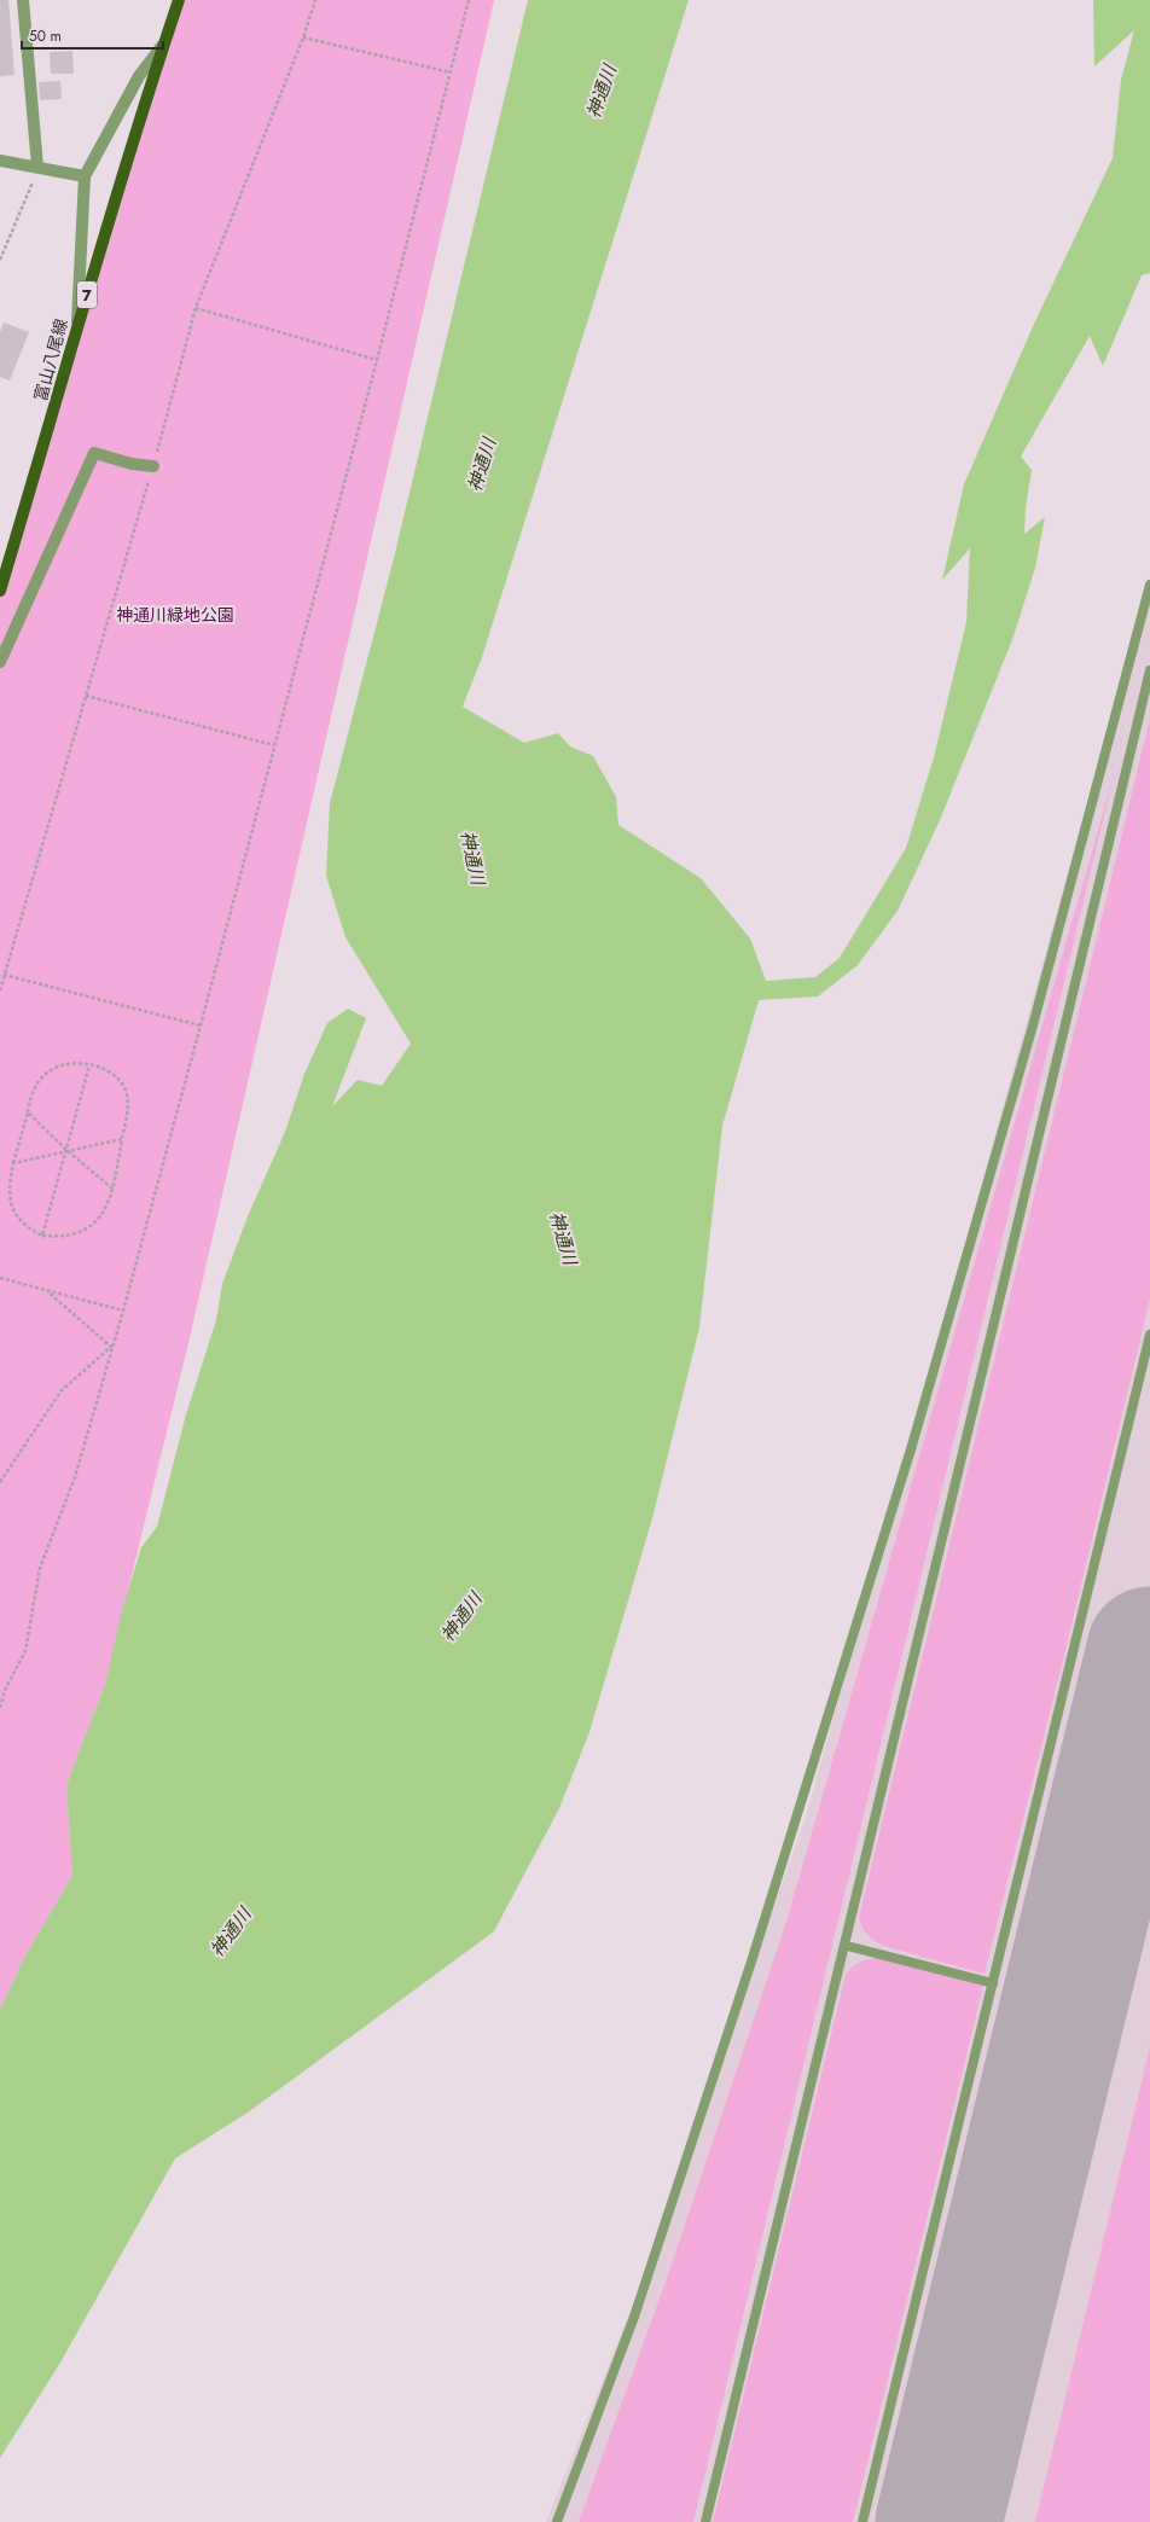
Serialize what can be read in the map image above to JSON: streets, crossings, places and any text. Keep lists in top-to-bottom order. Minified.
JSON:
{"streets":{"main road":["7","富山八尾線"]},"water":["神通川"],"parks":["神通川緑地公園"],"scale_bar":"50 m"}
